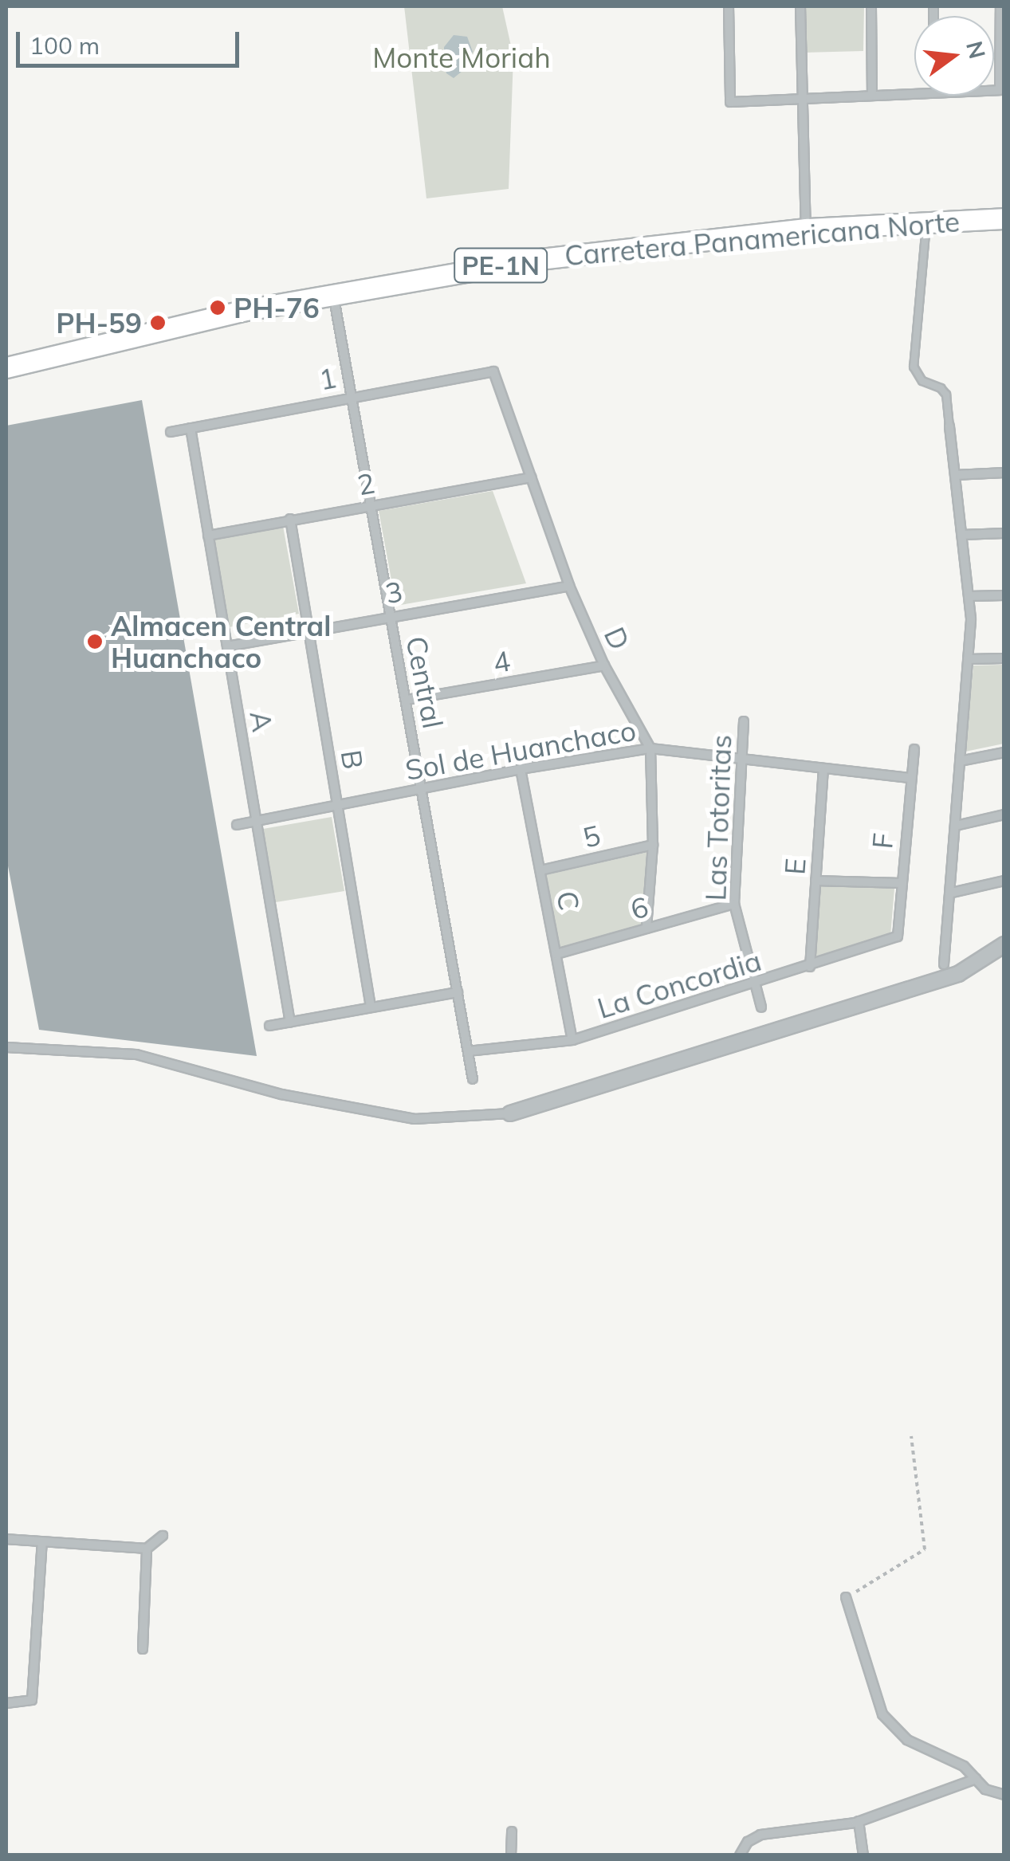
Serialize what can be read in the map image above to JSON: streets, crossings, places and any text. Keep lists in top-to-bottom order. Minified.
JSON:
{"streets":{"highway":["Carretera Panamericana Norte","PE-1N"],"street":["1","2","3","D","4","Central","A","Sol de Huanchaco","B","Las Totoritas","5","F","E","C","6","La Concordia"]},"crossings":[["Carretera Panamericana Norte","Central"],["1","D"],["1","Central"],["1","A"],["2","D"],["2","Central"],["2","A"],["2","B"],["3","D"],["3","Central"],["3","A"],["3","B"],["D","4"],["D","Sol de Huanchaco"],["D","5"],["D","6"],["4","Central"],["Central","Sol de Huanchaco"],["Central","La Concordia"],["A","Sol de Huanchaco"],["Sol de Huanchaco","B"],["Sol de Huanchaco","Las Totoritas"],["Sol de Huanchaco","F"],["Sol de Huanchaco","E"],["Sol de Huanchaco","C"],["Las Totoritas","6"],["Las Totoritas","La Concordia"],["5","C"],["F","La Concordia"],["E","La Concordia"],["C","6"],["C","La Concordia"]],"parks":["Monte Moriah"],"places":["PH-76","PH-59","Almacen Central Huanchaco"],"scale_bar":"100 m","north":"right"}
